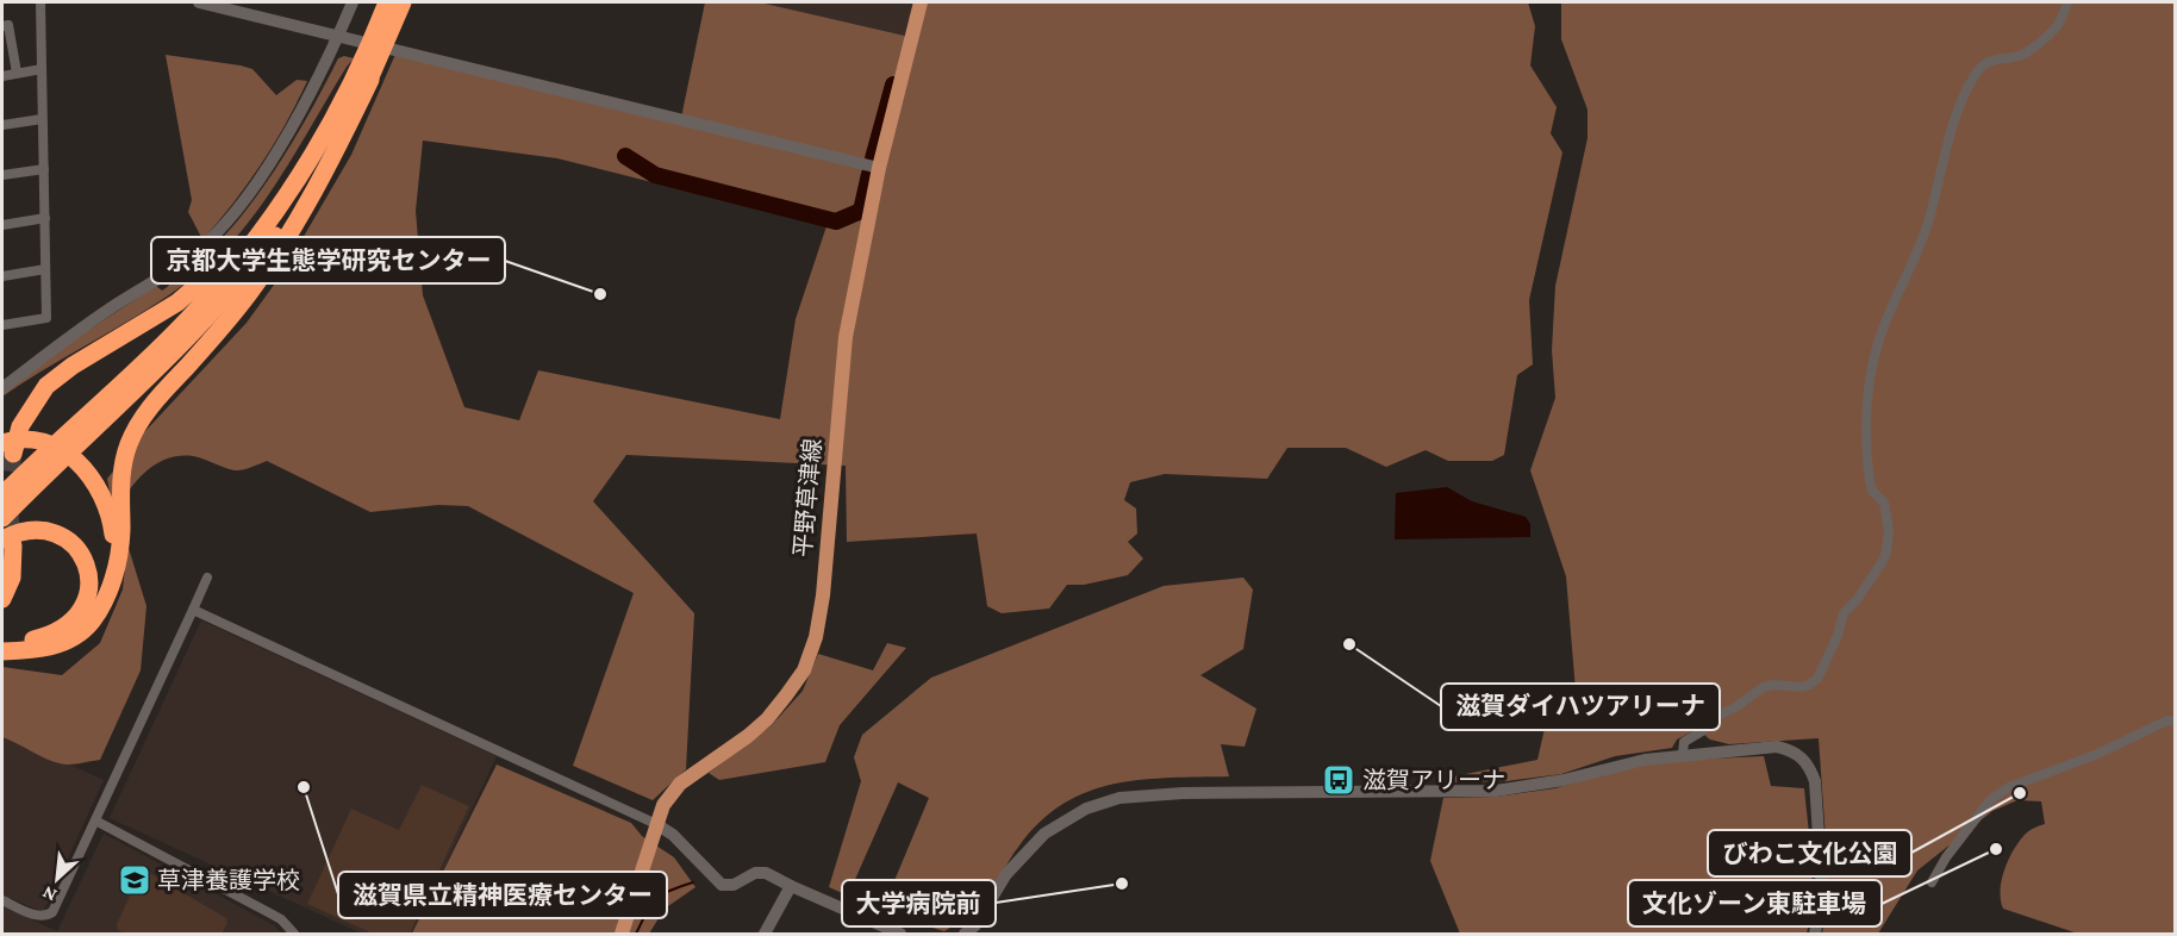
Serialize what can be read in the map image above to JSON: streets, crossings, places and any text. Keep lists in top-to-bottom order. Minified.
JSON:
{"streets":{"main road":["平野草津線"]},"places":{"other":["京都大学生態学研究センター","滋賀ダイハツアリーナ","滋賀県立精神医療センター","びわこ文化公園","文化ゾーン東駐車場","大学病院前"],"bus stop":["滋賀アリーナ"],"school or university":["草津養護学校"]},"north":"bottom left"}
